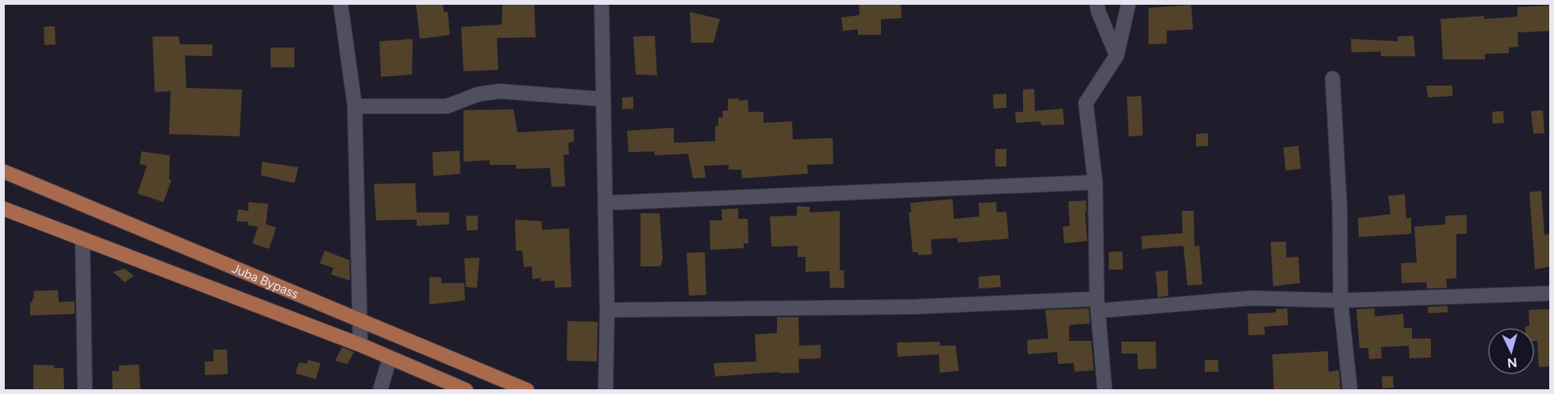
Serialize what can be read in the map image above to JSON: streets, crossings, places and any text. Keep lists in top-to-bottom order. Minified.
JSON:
{"streets":{"main road":["Juba Bypass"]},"north":"bottom"}
